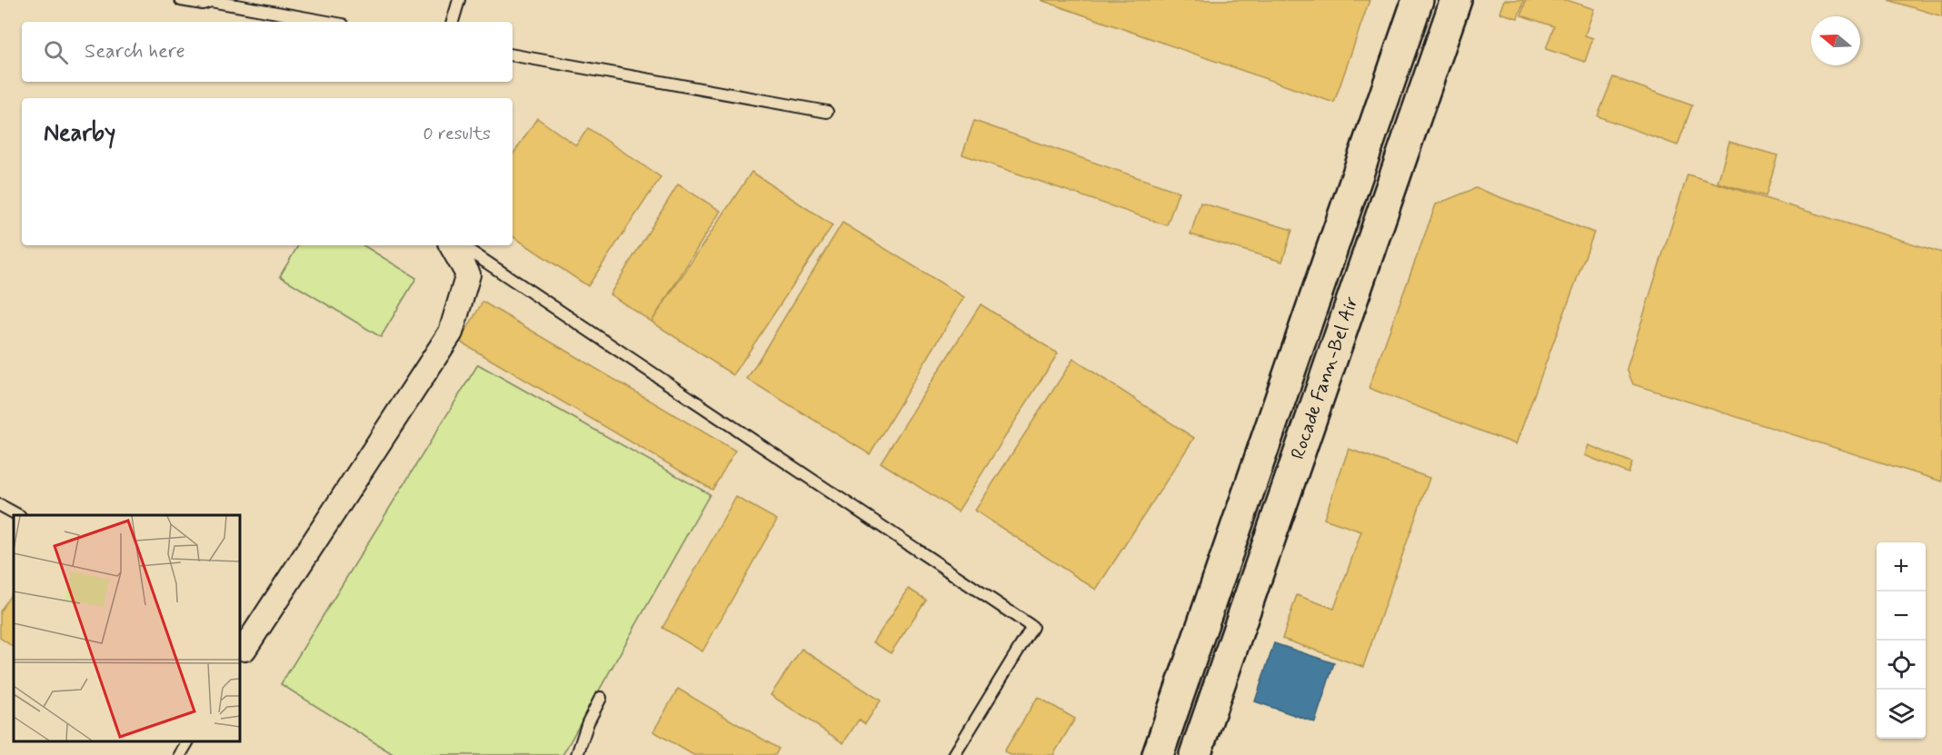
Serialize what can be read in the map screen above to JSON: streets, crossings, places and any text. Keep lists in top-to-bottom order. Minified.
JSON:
{"streets":{"street":["Rocade Fann-Bel Air"]},"north":"left","page":{"search":"Search here","heading":["Nearby","0 results"],"map_buttons":["+","−"]}}
